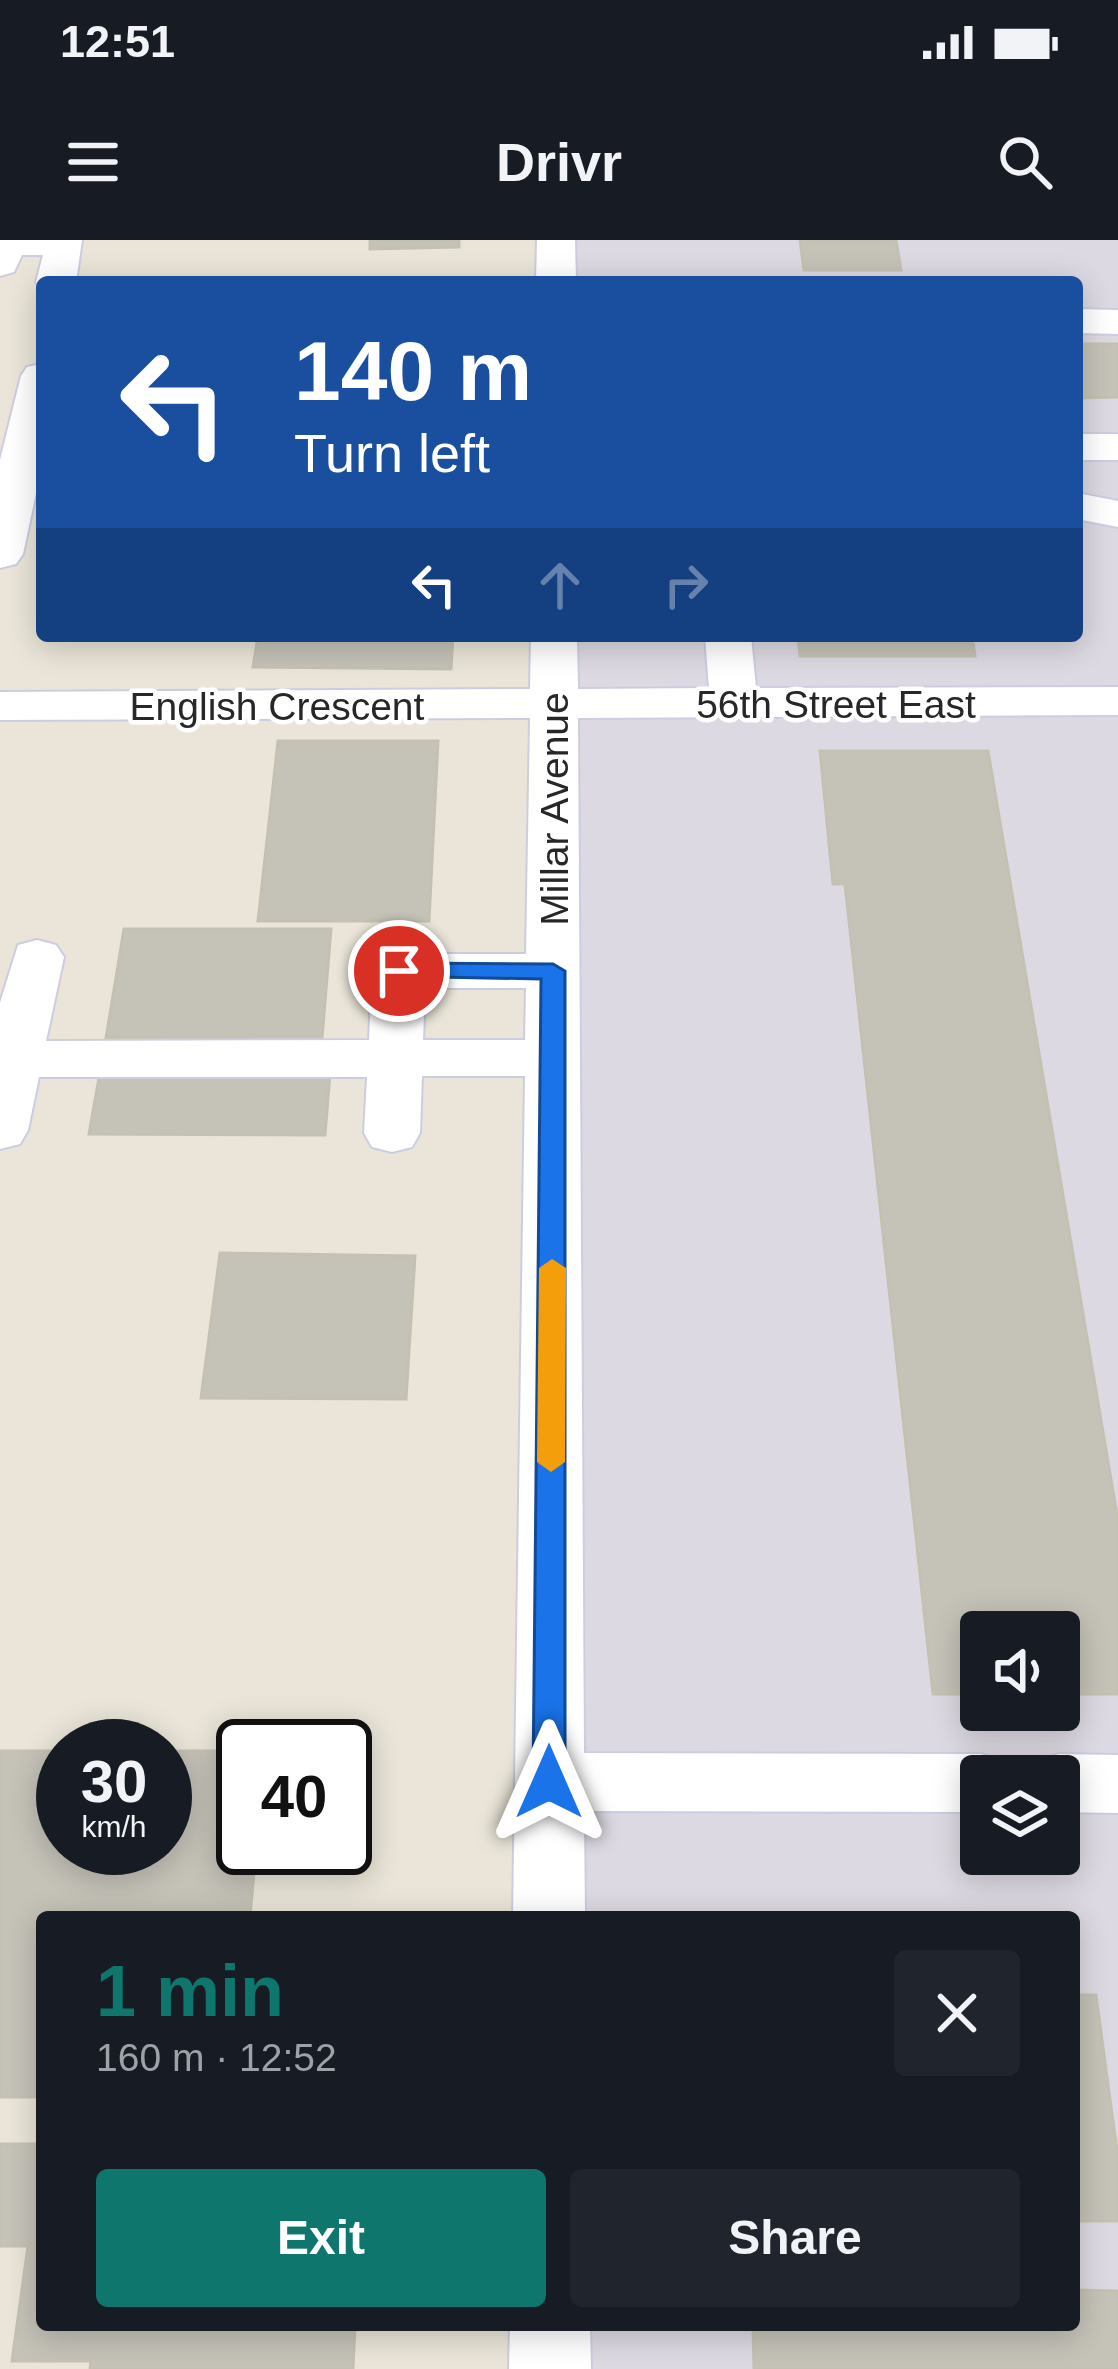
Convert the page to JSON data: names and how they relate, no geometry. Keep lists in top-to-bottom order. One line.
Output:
{"streets":{"street":["56th Street East","English Crescent","Millar Avenue"]},"crossings":[["56th Street East","English Crescent"],["56th Street East","Millar Avenue"],["English Crescent","Millar Avenue"]],"page":{"status":"12:51","header":"Drivr","turn":["140 m","Turn left"],"speed":"30 km/h","limit":"40","heading":["1 min","160 m · 12:52"],"buttons":["Exit","Share"]}}
